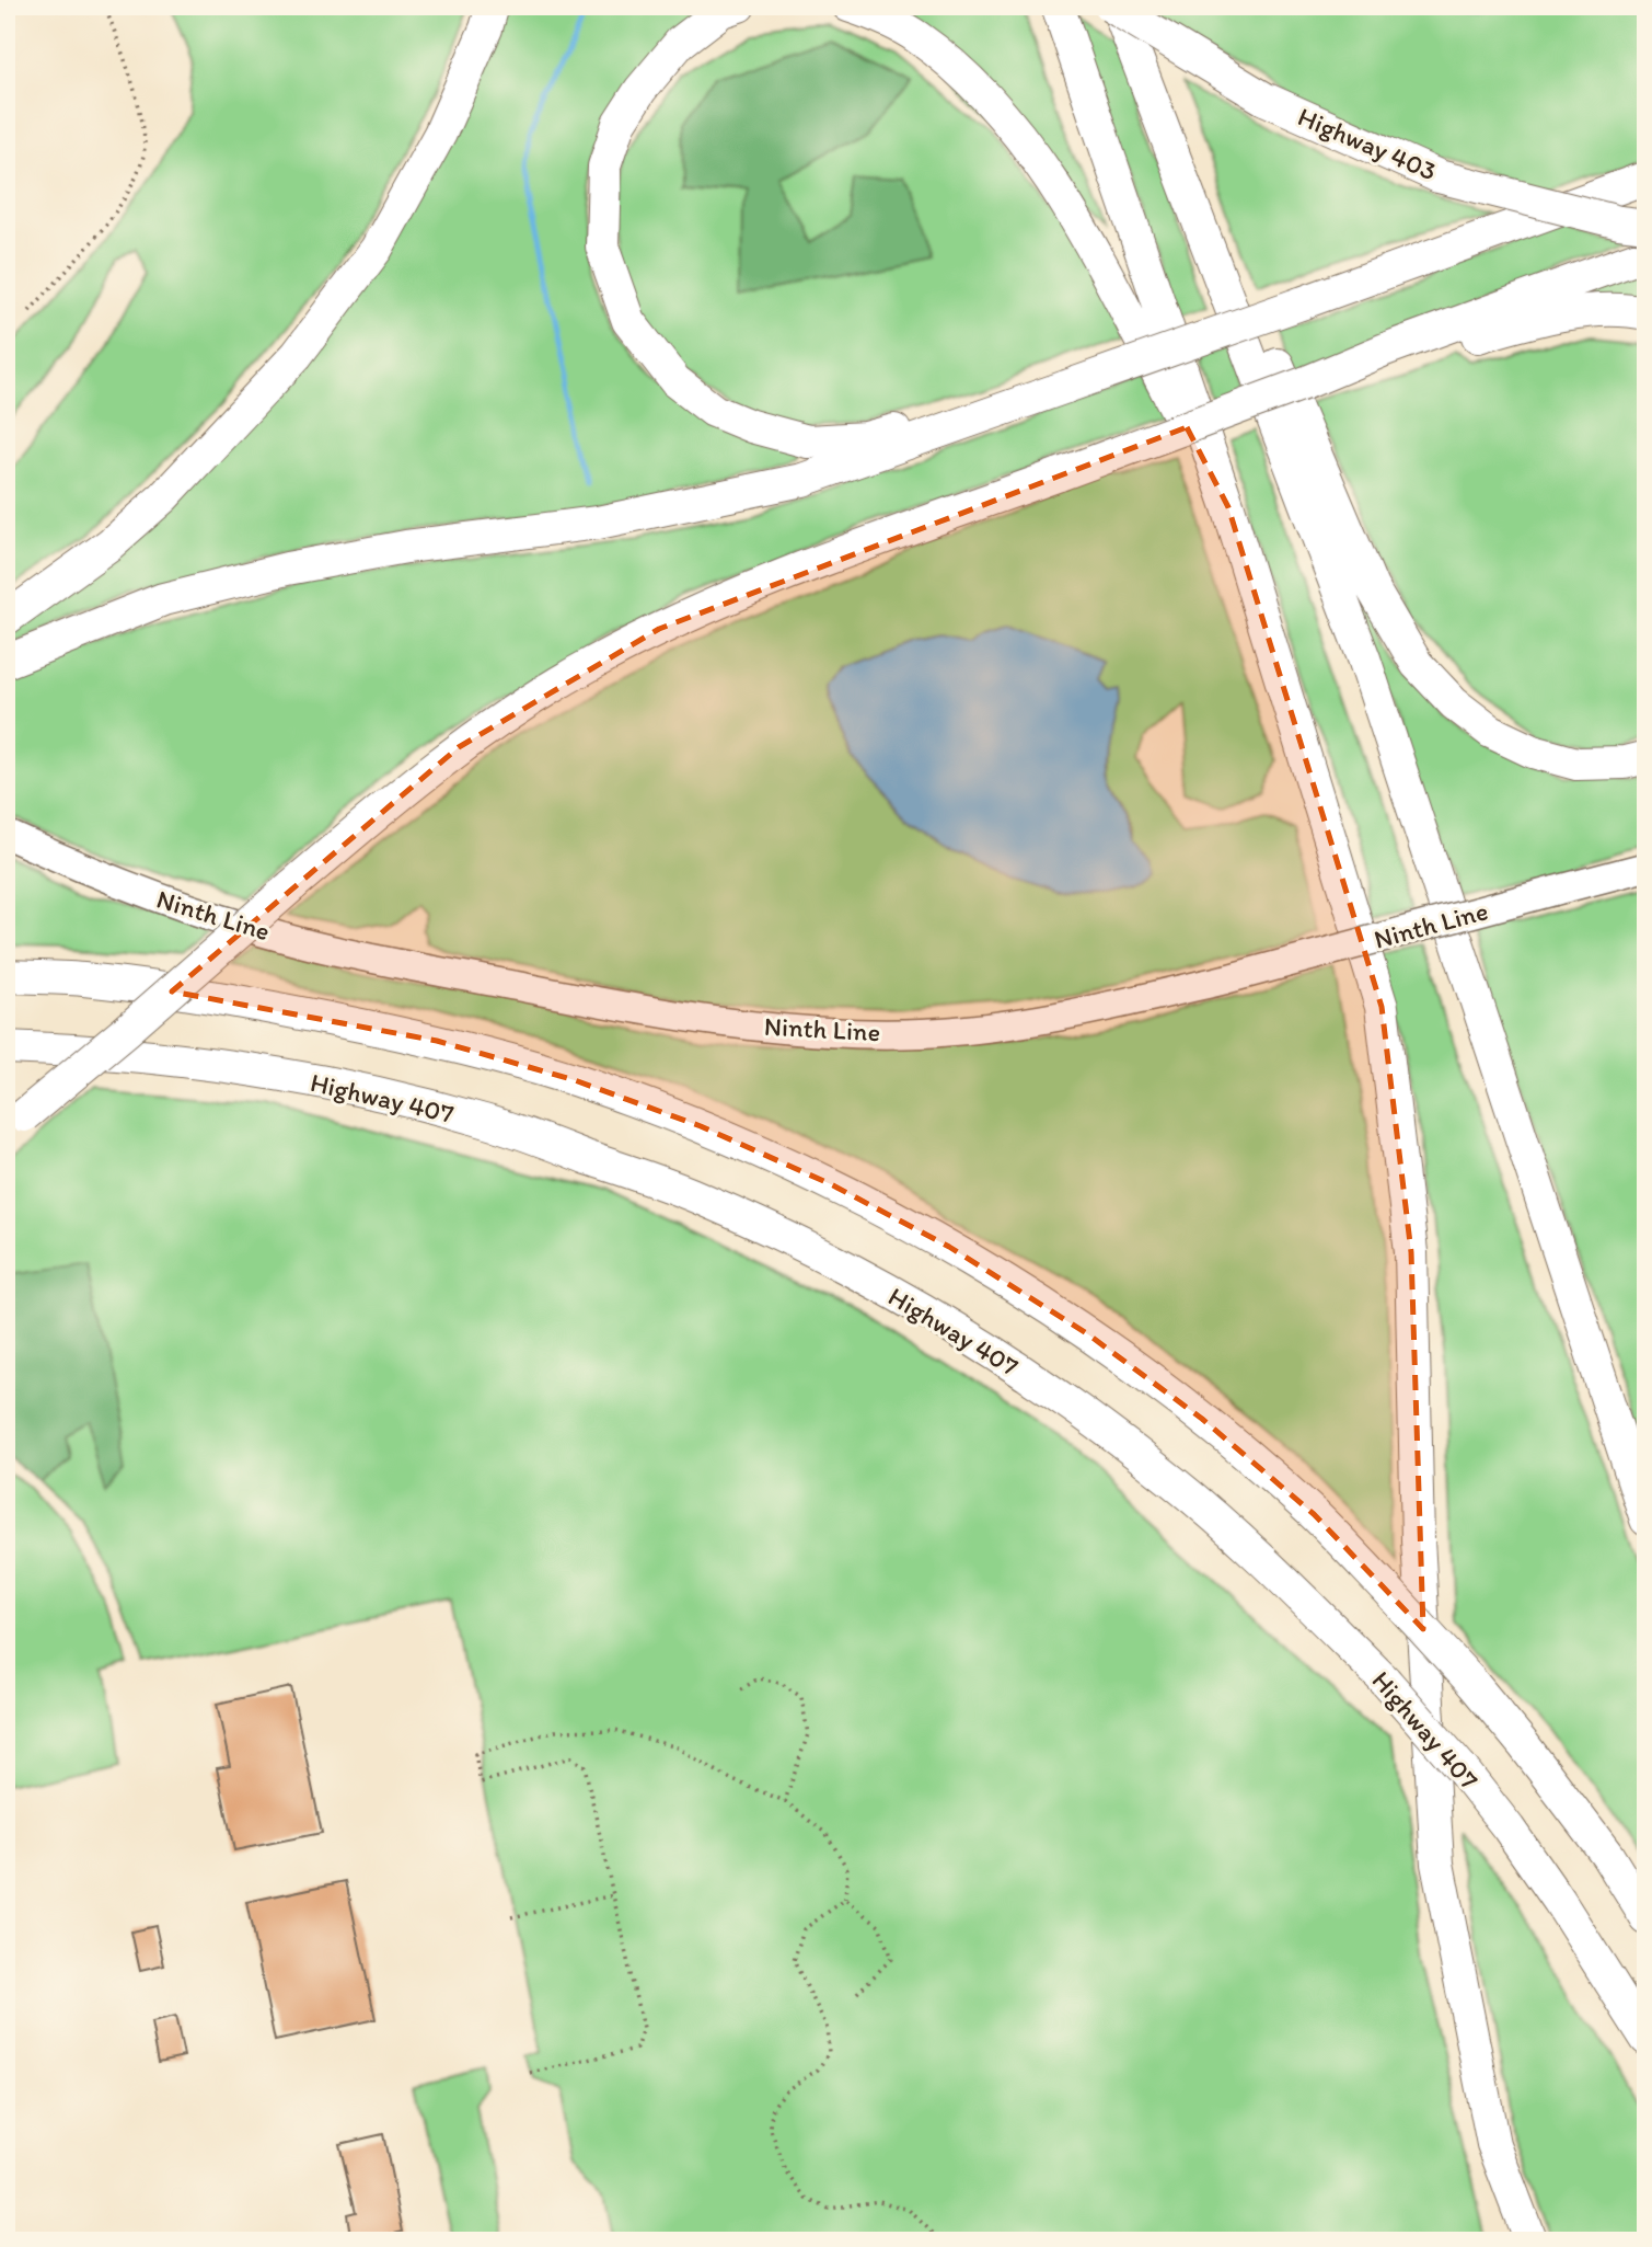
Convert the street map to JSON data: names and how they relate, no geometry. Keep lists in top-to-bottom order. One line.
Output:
{"streets":{"highway":["Highway 403","Highway 407"],"main road":["Ninth Line"]}}
